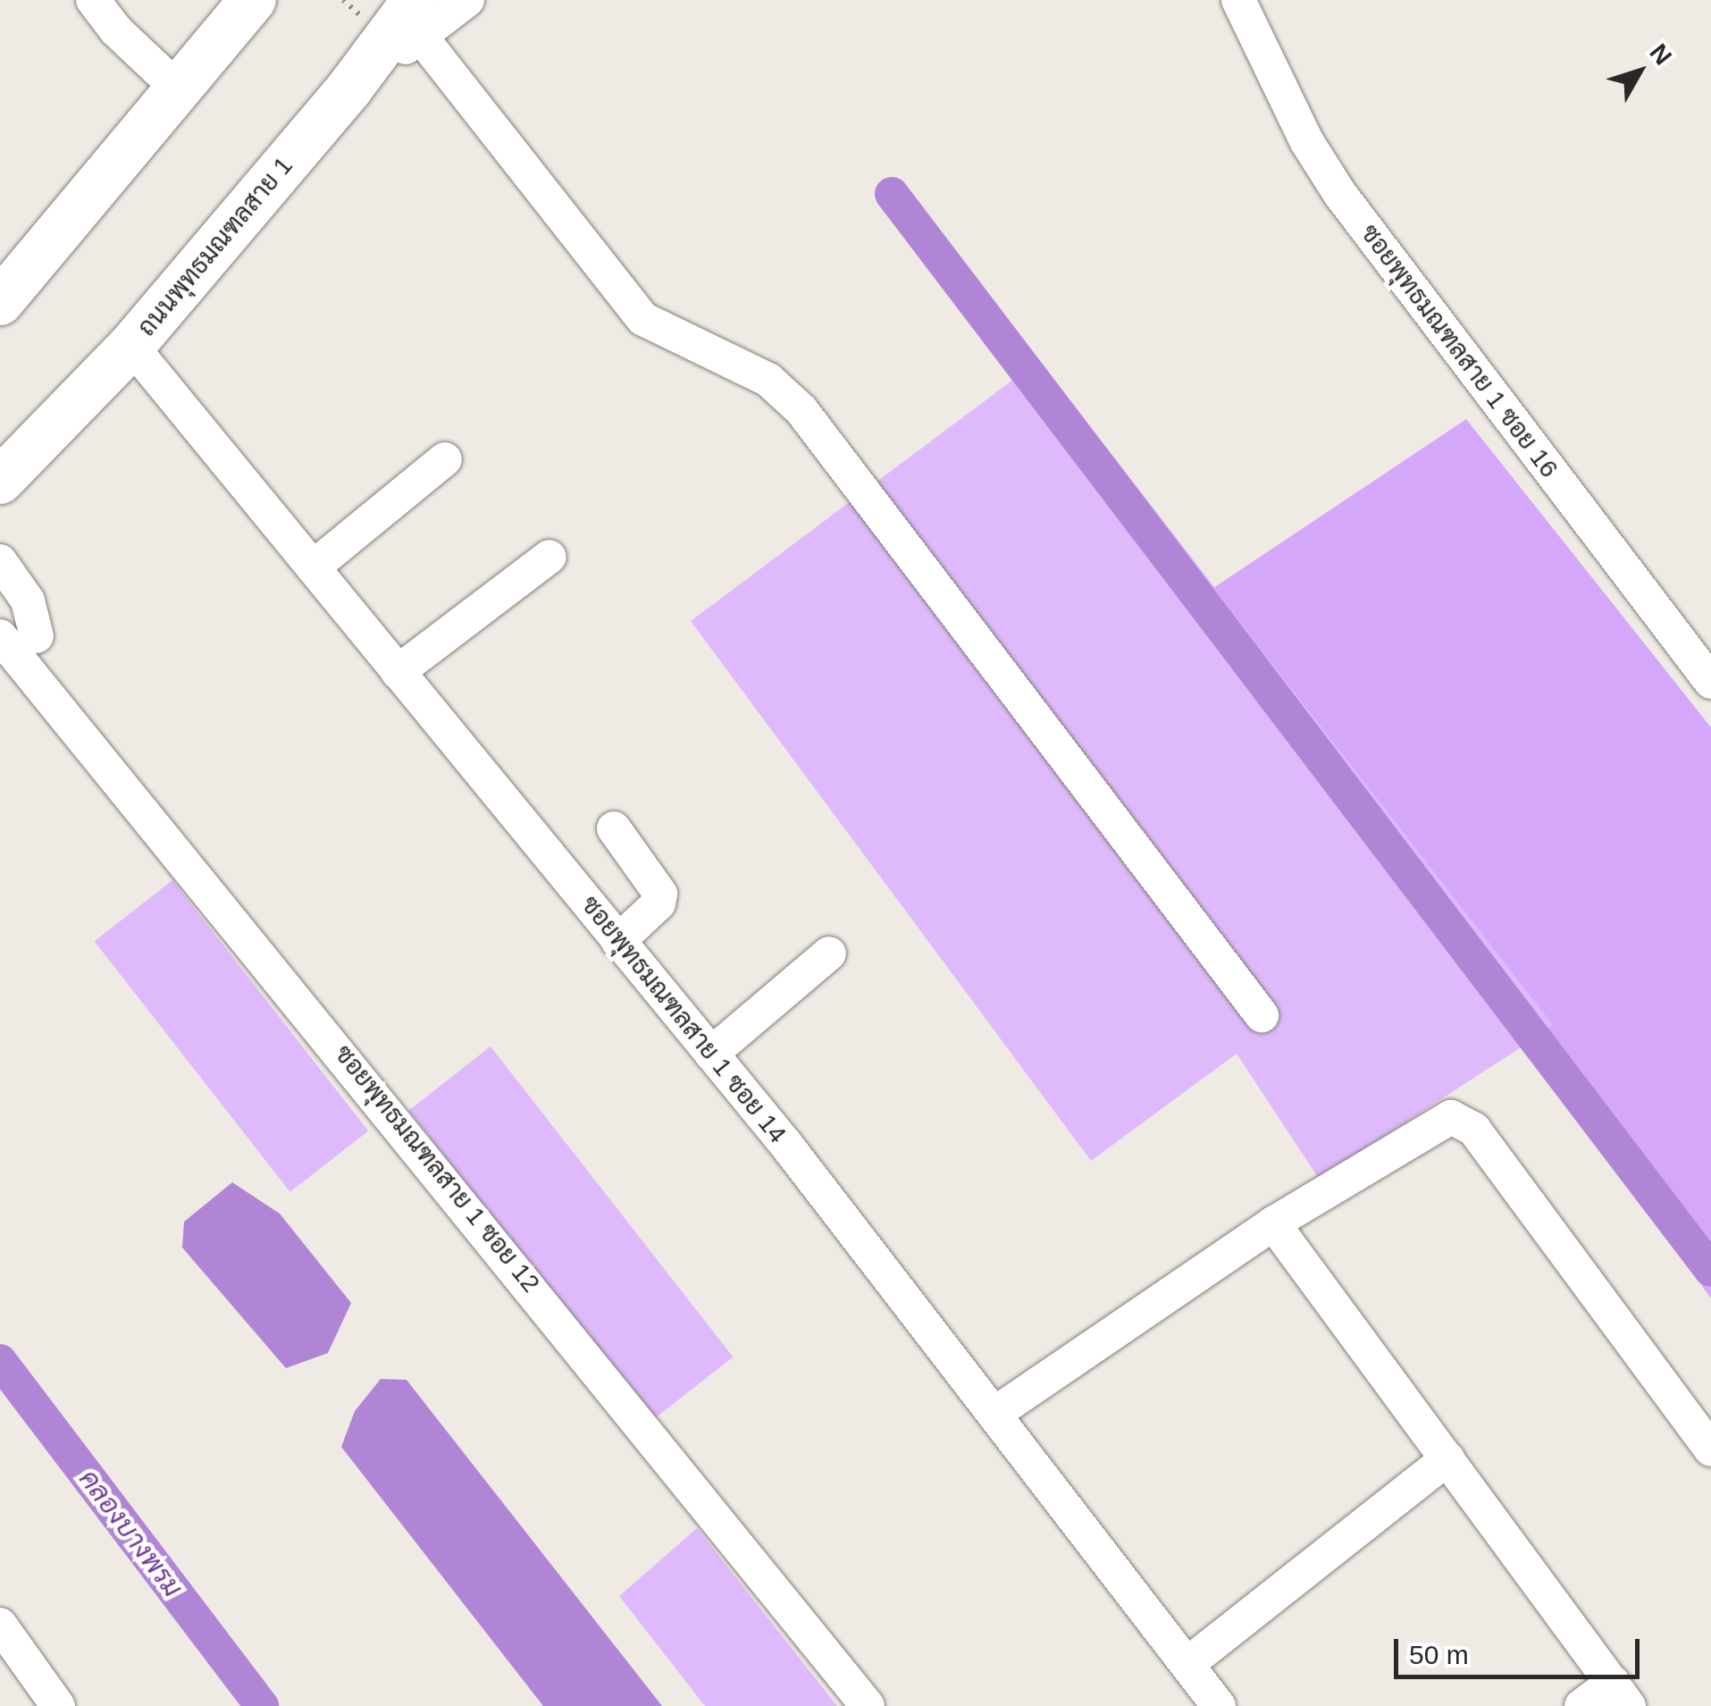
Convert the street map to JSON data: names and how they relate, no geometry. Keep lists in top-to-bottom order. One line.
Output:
{"streets":{"main road":["ถนนพุทธมณฑลสาย 1"],"street":["ซอยพุทธมณฑลสาย 1 ซอย 16","ซอยพุทธมณฑลสาย 1 ซอย 14","ซอยพุทธมณฑลสาย 1 ซอย 12"]},"crossings":[["ถนนพุทธมณฑลสาย 1","ซอยพุทธมณฑลสาย 1 ซอย 14"]],"water":["คลองบางพรม"],"scale_bar":"50 m","north":"top right"}
